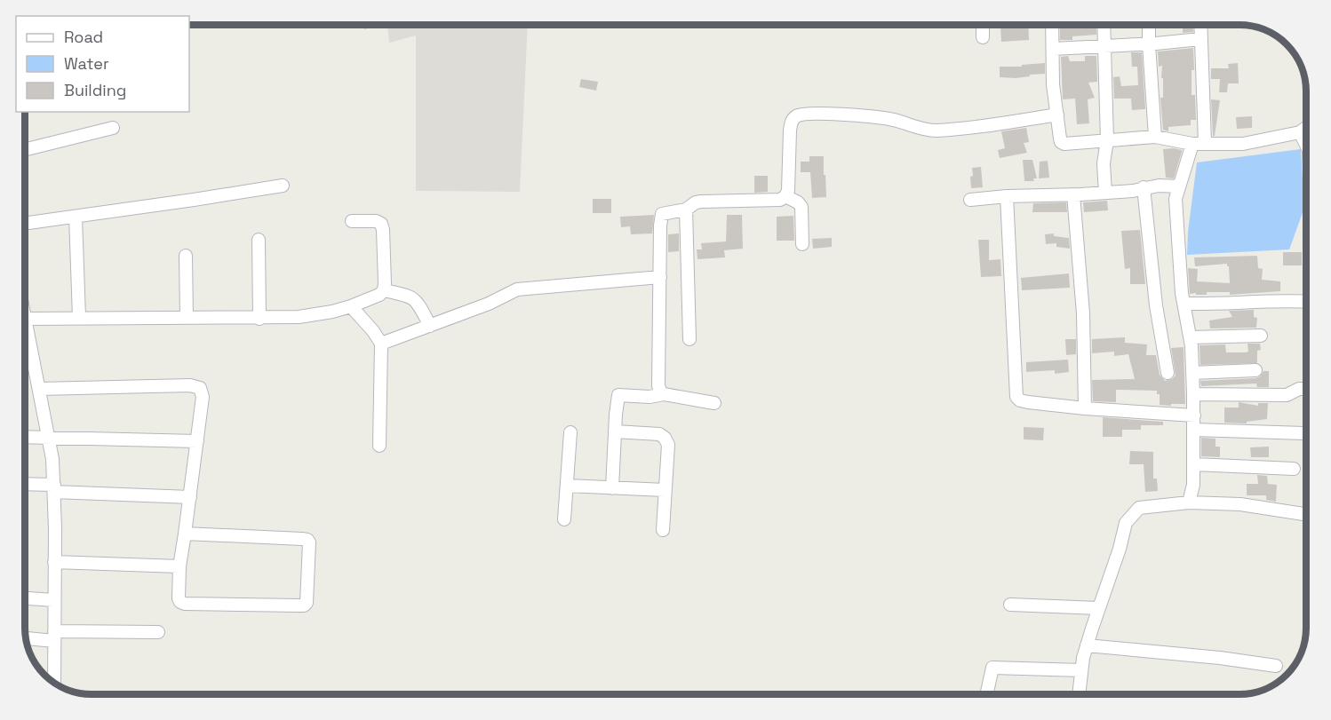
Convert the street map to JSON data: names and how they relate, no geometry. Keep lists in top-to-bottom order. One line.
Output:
{"legend":["Road","Water","Building"]}
